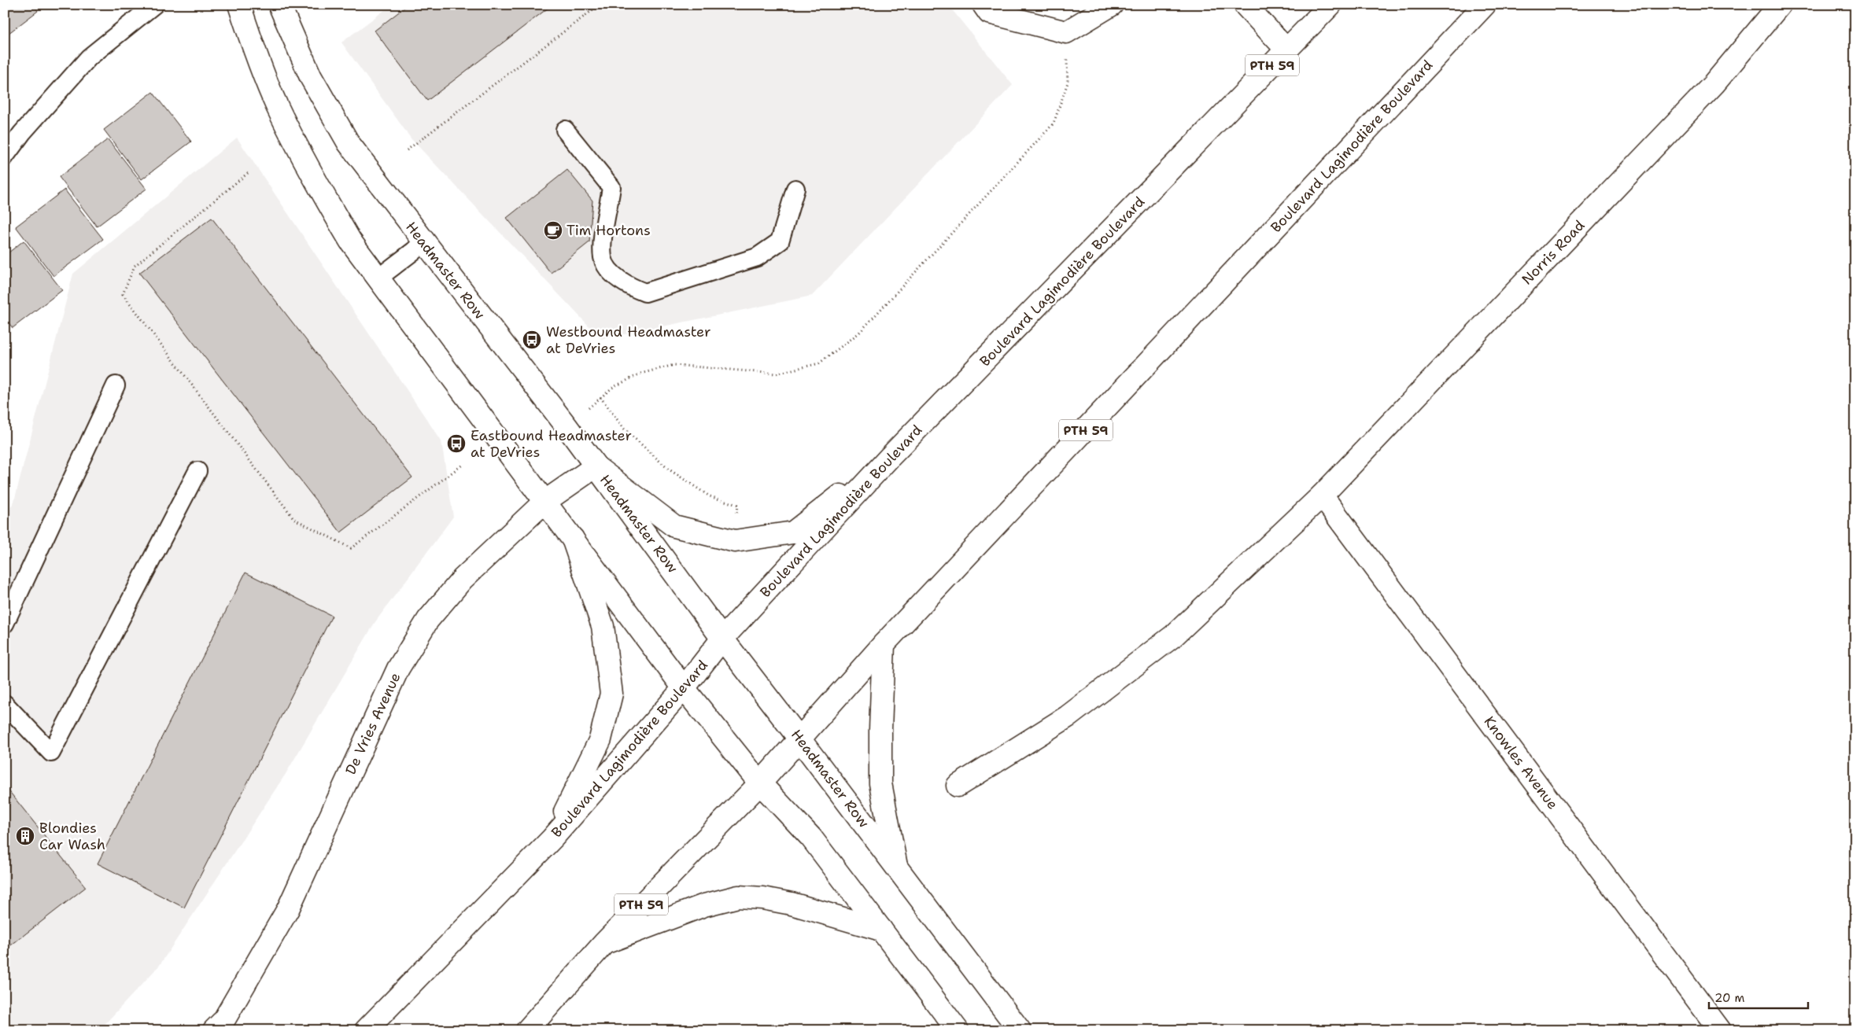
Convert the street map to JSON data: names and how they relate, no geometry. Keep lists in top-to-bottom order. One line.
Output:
{"streets":{"street":["PTH 59","Boulevard Lagimodière Boulevard","Norris Road","Headmaster Row","De Vries Avenue","Knowles Avenue"]},"crossings":[["Boulevard Lagimodière Boulevard","Headmaster Row"],["Norris Road","Knowles Avenue"],["Headmaster Row","De Vries Avenue"]],"places":{"cafe":["Tim Hortons"],"bus stop":["Westbound Headmaster at DeVries","Eastbound Headmaster at DeVries"],"building":["Blondies Car Wash"]},"scale_bar":"20 m"}
